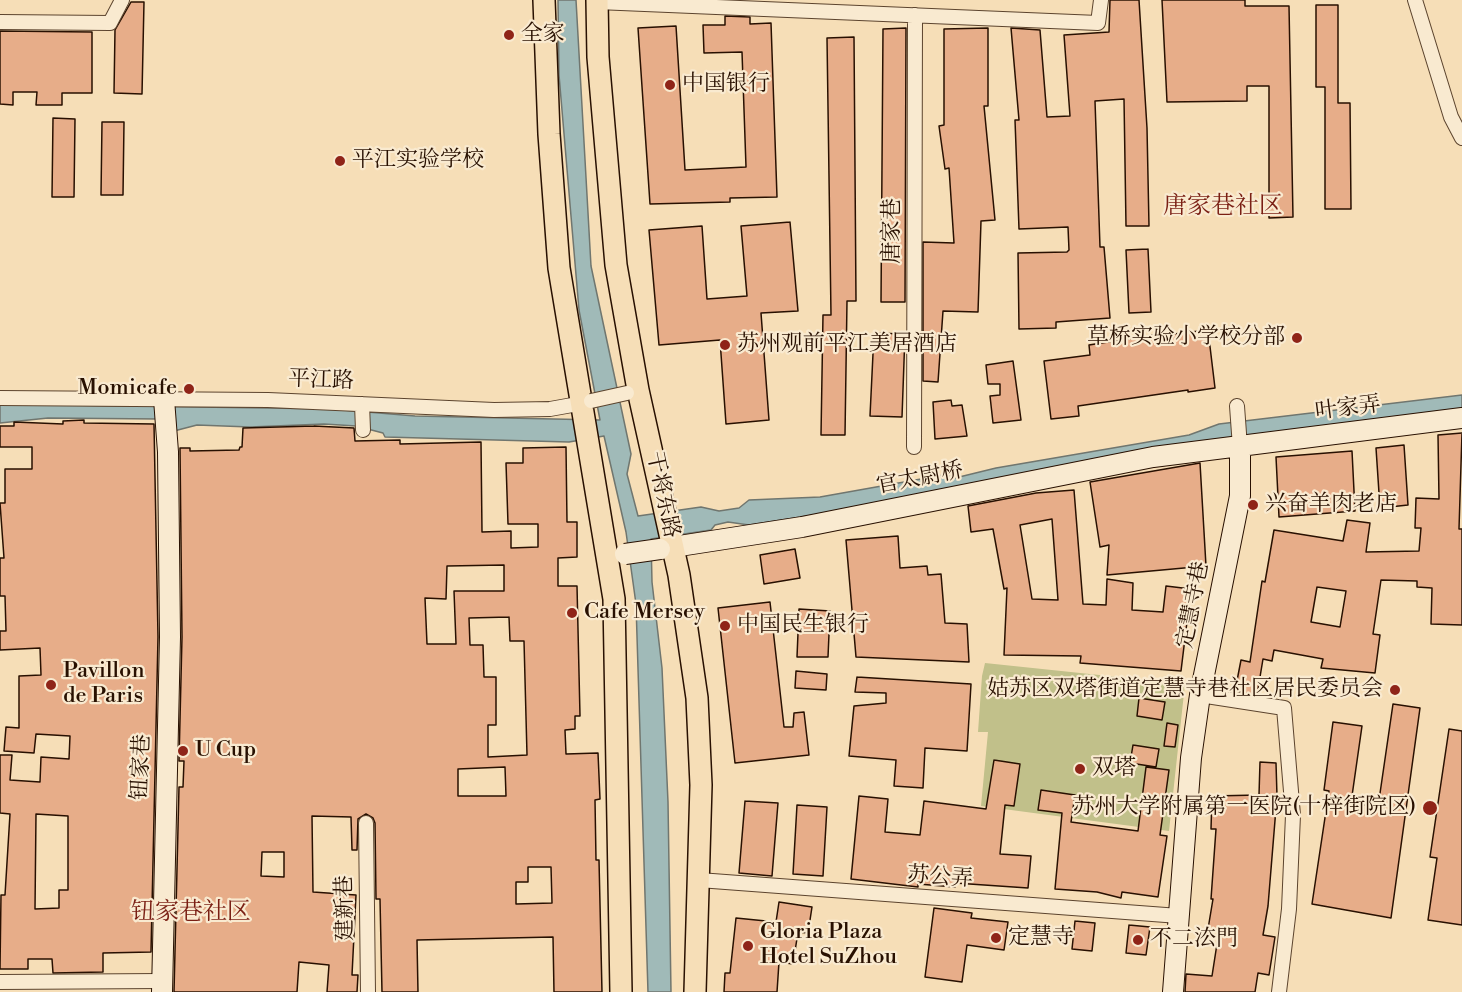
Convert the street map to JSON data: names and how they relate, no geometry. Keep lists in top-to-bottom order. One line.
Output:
{"streets":{"main road":["干将东路"],"street":["唐家巷","平江路","叶家弄","官太尉桥","定慧寺巷","钮家巷","苏公弄","建新巷"]},"crossings":[["平江路","干将东路"],["平江路","钮家巷"],["叶家弄","官太尉桥"],["叶家弄","定慧寺巷"],["官太尉桥","干将东路"],["官太尉桥","定慧寺巷"],["干将东路","苏公弄"],["定慧寺巷","苏公弄"]],"districts":["唐家巷社区","钮家巷社区"],"places":["全家","中国银行","平江实验学校","草桥实验小学校分部","苏州观前平江美居酒店","Momicafe","兴奋羊肉老店","Cafe Mersey","中国民生银行","Pavillon de Paris","姑苏区双塔街道定慧寺巷社区居民委员会","U Cup","双塔","苏州大学附属第一医院(十梓街院区)","定慧寺","不二㳒門","Gloria Plaza Hotel SuZhou"]}
